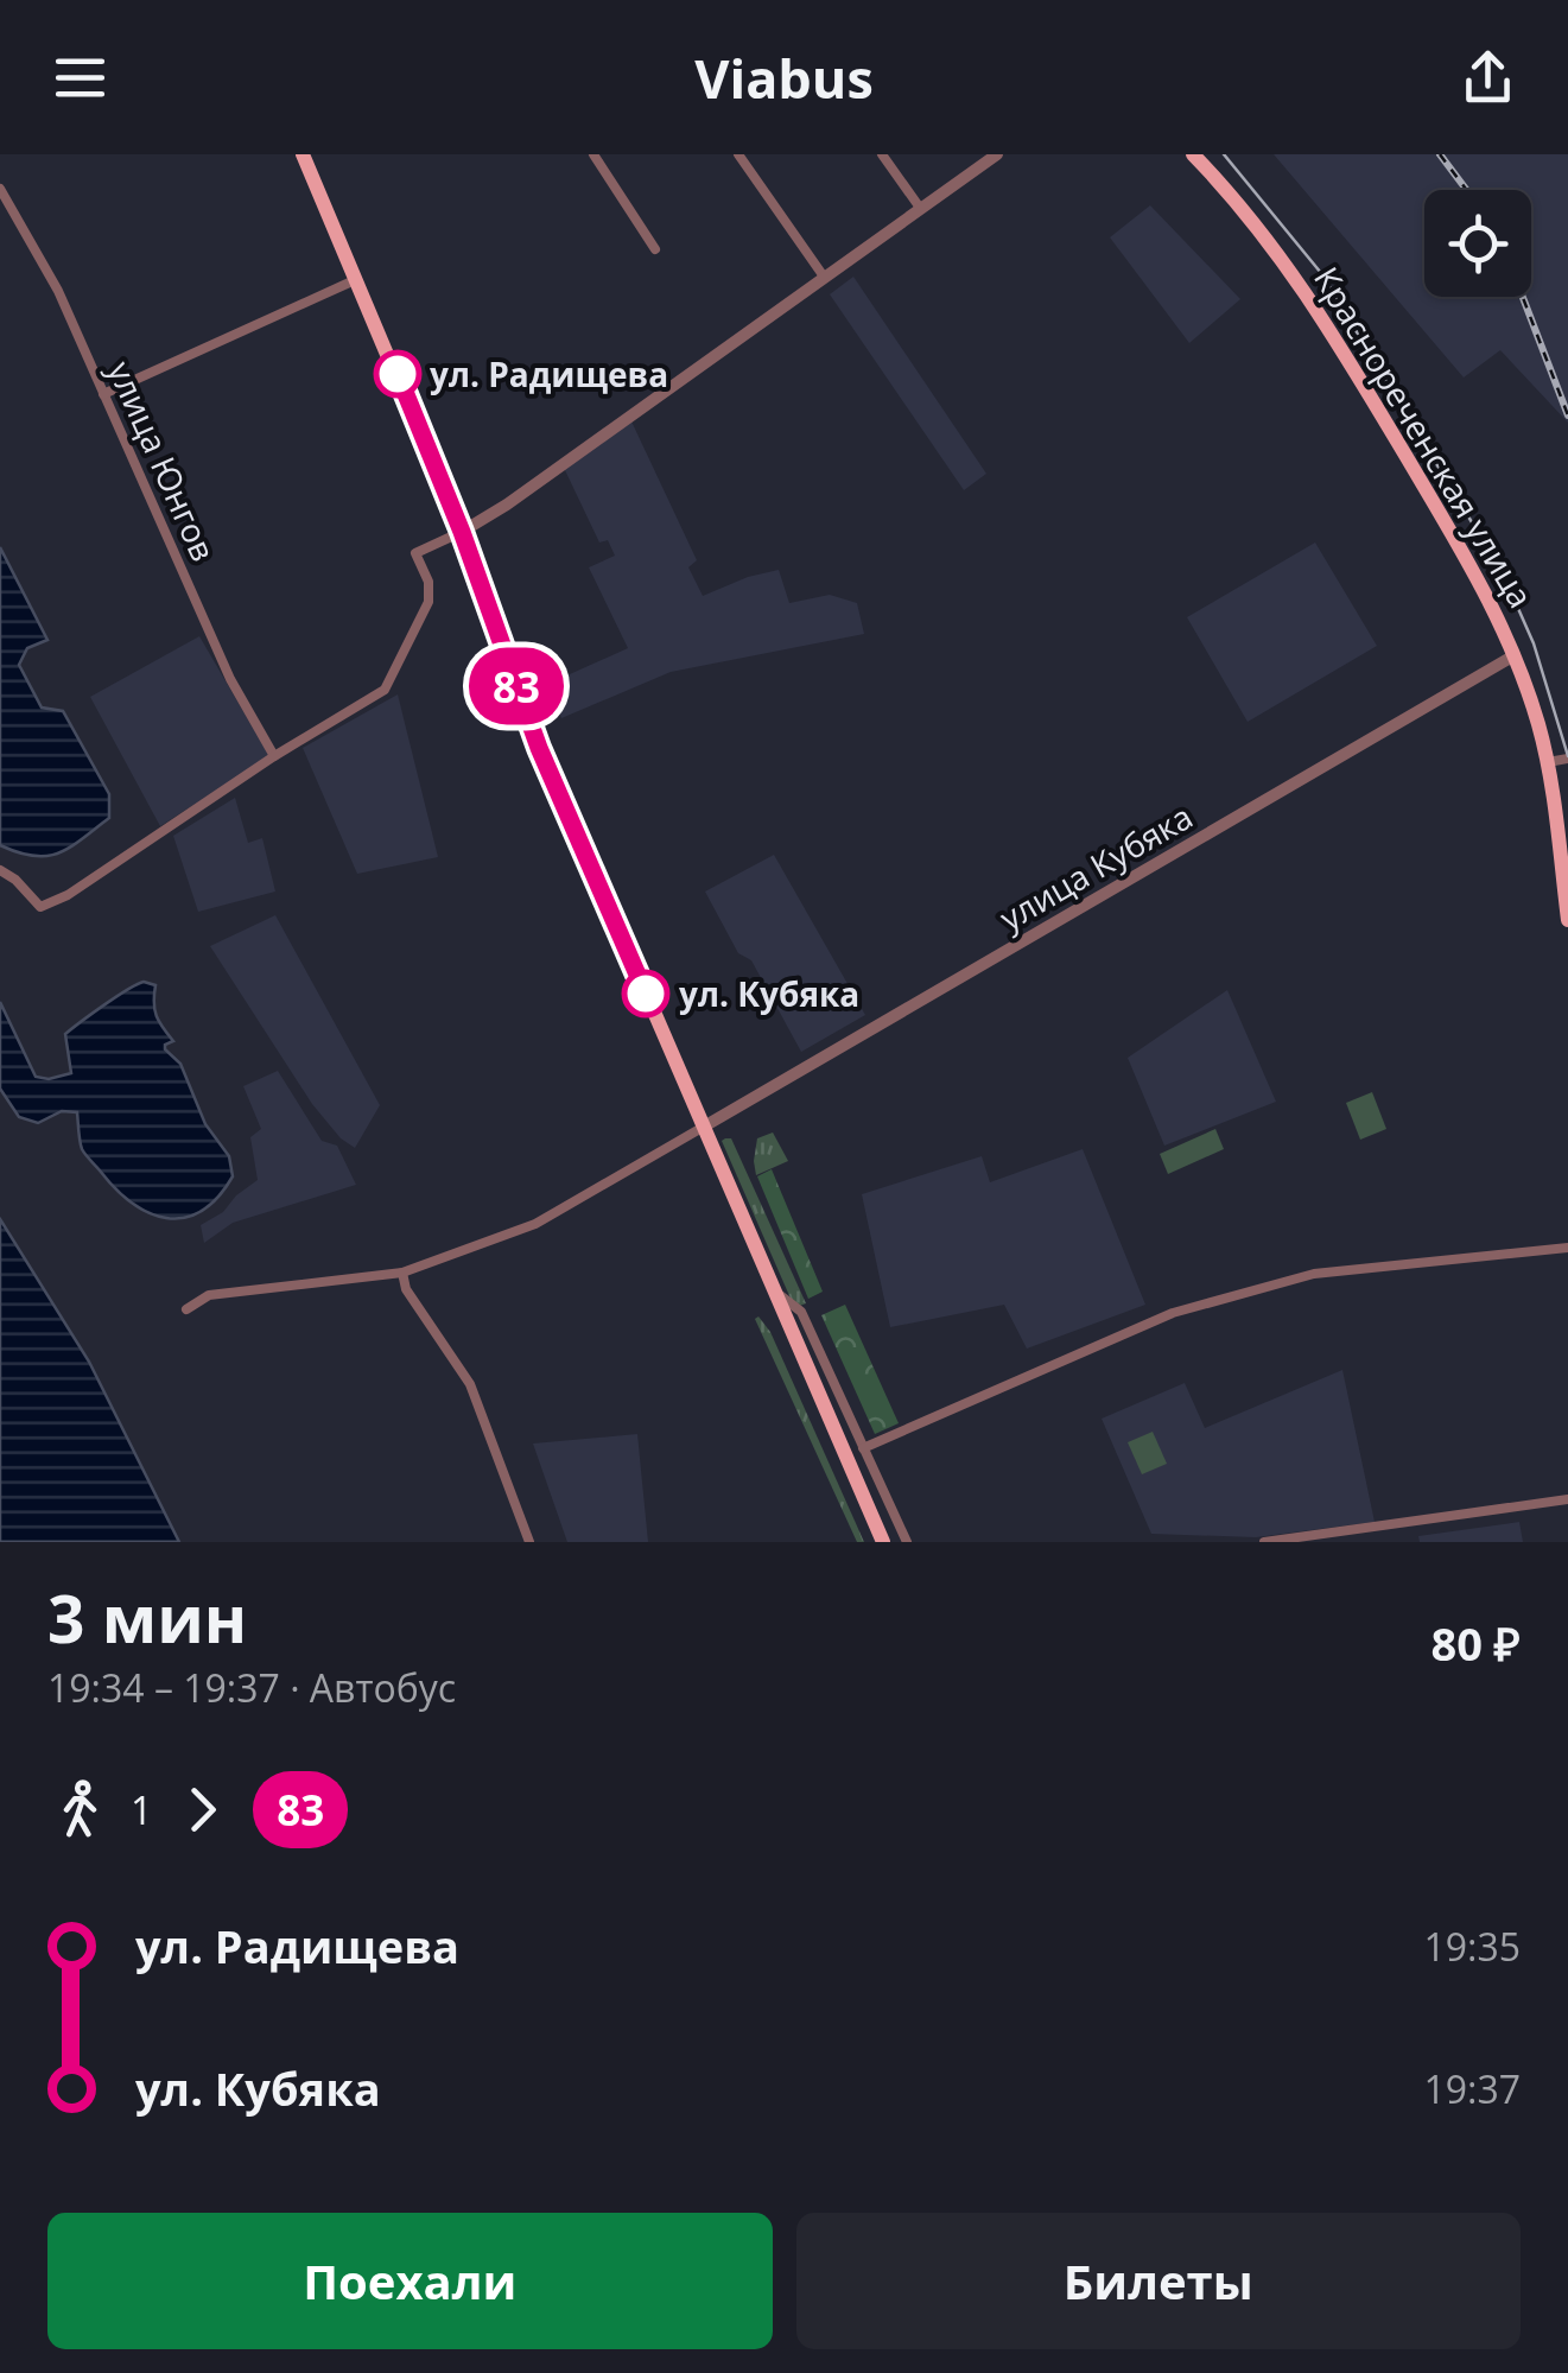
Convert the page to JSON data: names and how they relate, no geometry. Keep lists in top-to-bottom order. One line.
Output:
{"streets":{"main road":["Краснореченская улица"],"street":["улица Юнгов","улица Кубяка"]},"crossings":[["Краснореченская улица","улица Кубяка"]],"places":["ул. Радищева","ул. Кубяка"],"lines":["bus line 83"],"page":{"header":"Viabus","on_map":"83","heading":["3 мин","19:34 – 19:37 · Автобус","80 ₽"],"legs":["1","83"],"list":[{"name":"ул. Радищева","value":"19:35"},{"name":"ул. Кубяка","value":"19:37"}],"buttons":["Поехали","Билеты"]}}
